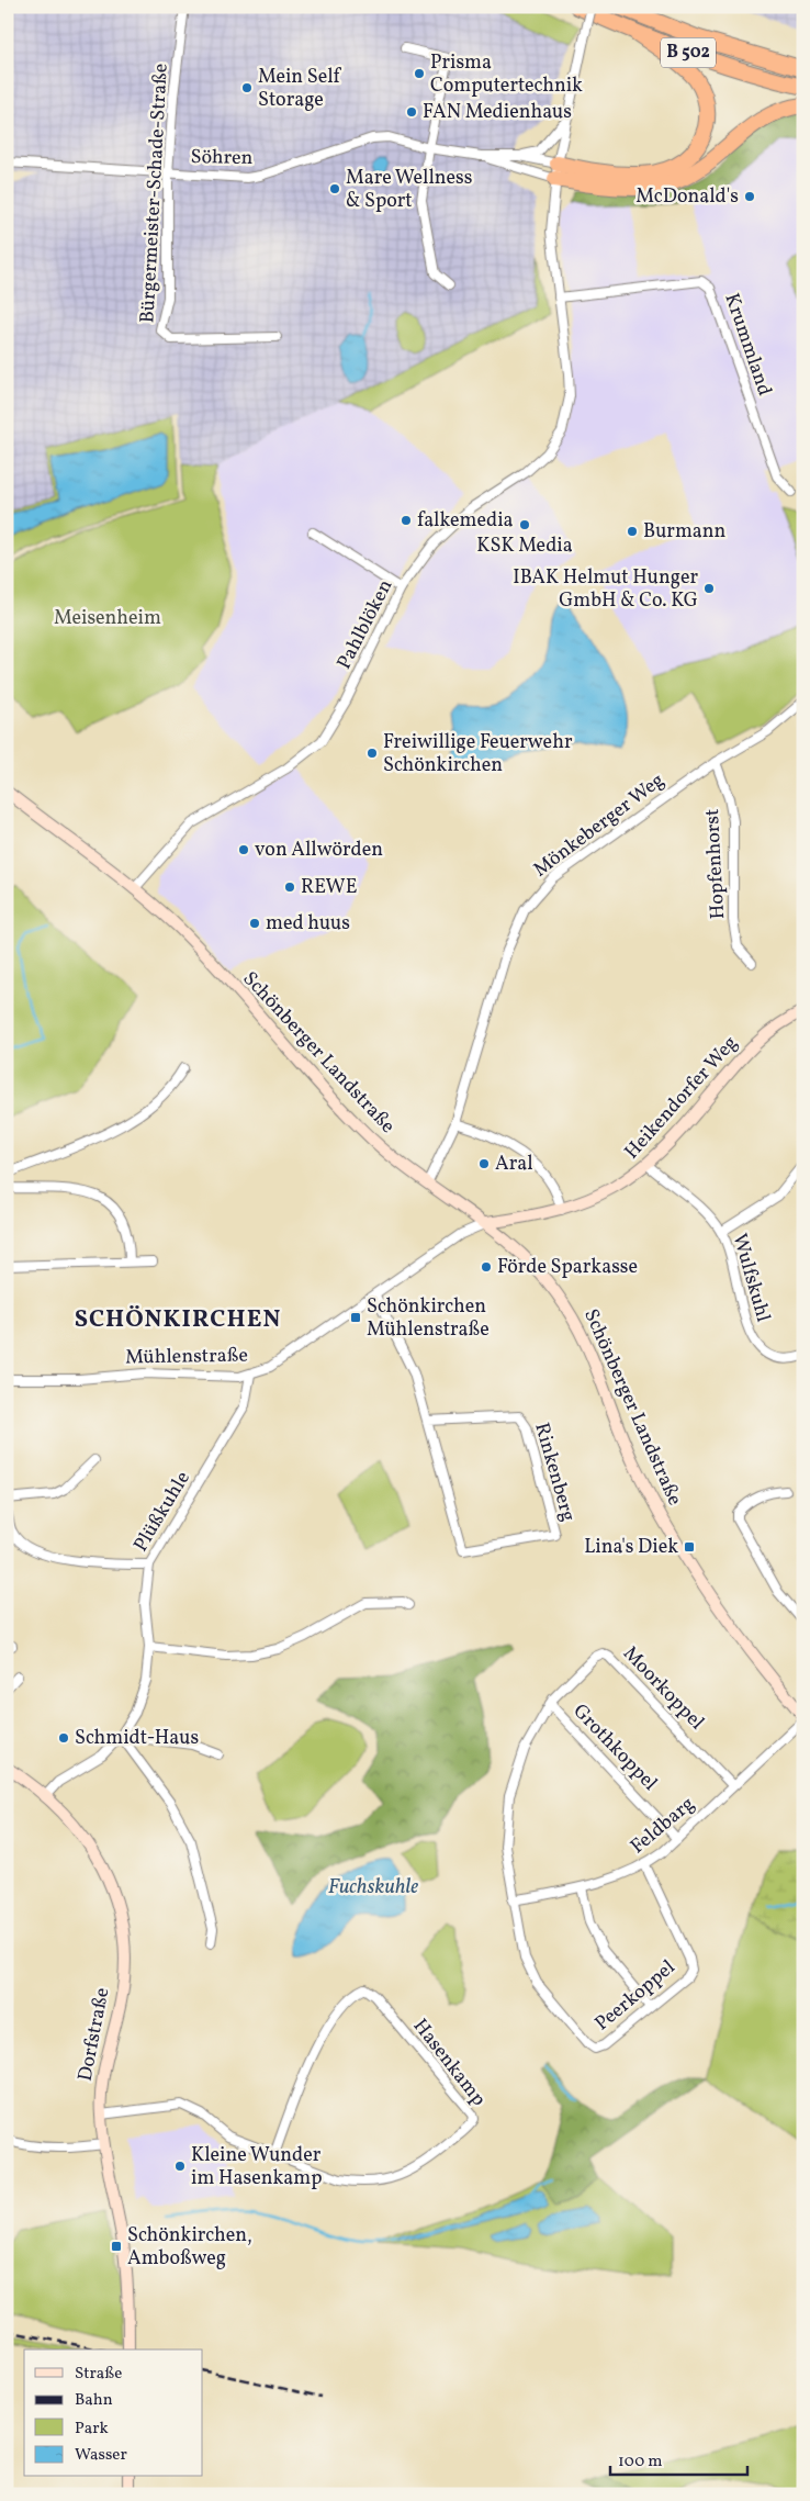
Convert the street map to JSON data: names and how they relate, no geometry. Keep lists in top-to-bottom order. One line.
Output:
{"streets":{"highway":["B 502"],"main road":["Schönberger Landstraße","Heikendorfer Weg","Dorfstraße"],"street":["Söhren","Bürgermeister-Schade-Straße","Krummland","Pahlblöken","Mönkeberger Weg","Hopfenhorst","Wulfskuhl","Mühlenstraße","Rinkenberg","Plüßkuhle","Moorkoppel","Grothkoppel","Feldbarg","Peerkoppel","Hasenkamp"]},"crossings":[["Söhren","Bürgermeister-Schade-Straße"],["Krummland","Pahlblöken"],["Pahlblöken","Schönberger Landstraße"],["Mönkeberger Weg","Hopfenhorst"],["Mönkeberger Weg","Schönberger Landstraße"],["Schönberger Landstraße","Heikendorfer Weg"],["Schönberger Landstraße","Mühlenstraße"],["Schönberger Landstraße","Feldbarg"],["Heikendorfer Weg","Wulfskuhl"],["Heikendorfer Weg","Mühlenstraße"],["Mühlenstraße","Rinkenberg"],["Mühlenstraße","Plüßkuhle"],["Plüßkuhle","Dorfstraße"],["Moorkoppel","Grothkoppel"],["Moorkoppel","Feldbarg"],["Moorkoppel","Peerkoppel"],["Grothkoppel","Feldbarg"],["Feldbarg","Peerkoppel"],["Dorfstraße","Hasenkamp"]],"districts":["SCHÖNKIRCHEN"],"water":["Fuchskuhle"],"parks":["Meisenheim"],"places":{"other":["Prisma Computertechnik","Mein Self Storage","FAN Medienhaus","Mare Wellness & Sport","McDonald's","falkemedia","KSK Media","Burmann","IBAK Helmut Hunger GmbH & Co. KG","Freiwillige Feuerwehr Schönkirchen","von Allwörden","REWE","med huus","Aral","Förde Sparkasse","Schmidt-Haus","Kleine Wunder im Hasenkamp"],"transit":["Schönkirchen Mühlenstraße","Lina's Diek","Schönkirchen, Amboßweg"]},"legend":["Straße","Bahn","Park","Wasser"],"scale_bar":"100 m"}
